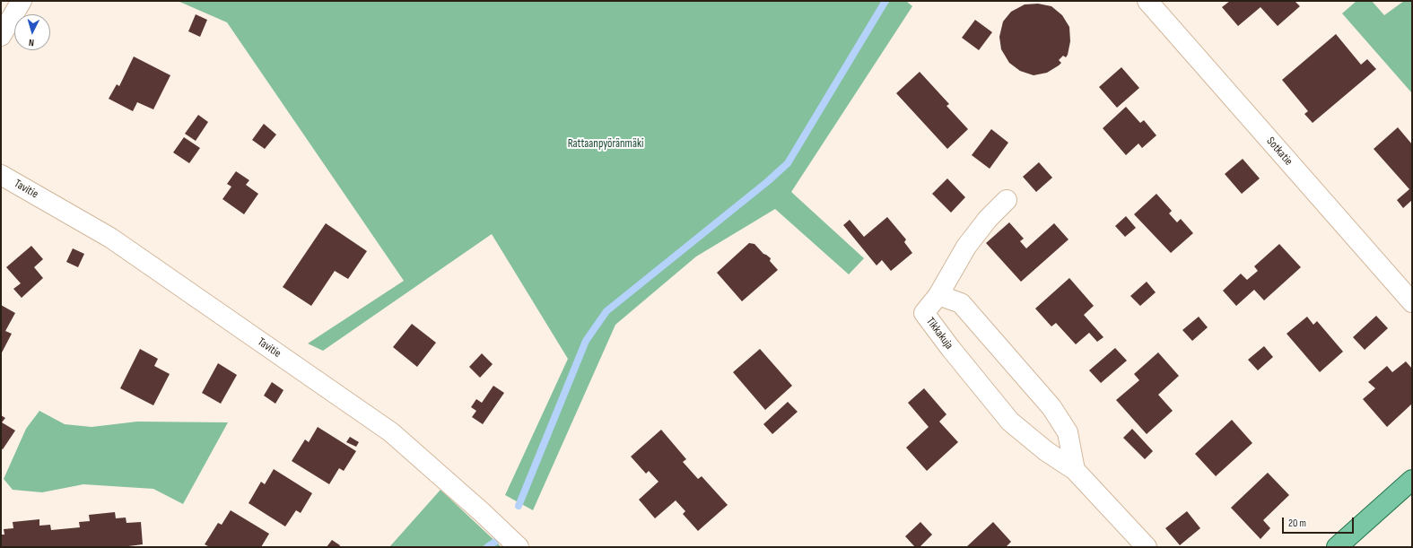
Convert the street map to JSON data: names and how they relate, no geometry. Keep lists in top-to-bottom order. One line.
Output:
{"streets":{"street":["Sotkatie","Tavitie","Tikkakuja"]},"parks":["Rattaanpyöränmäki"],"scale_bar":"20 m","north":"bottom"}
